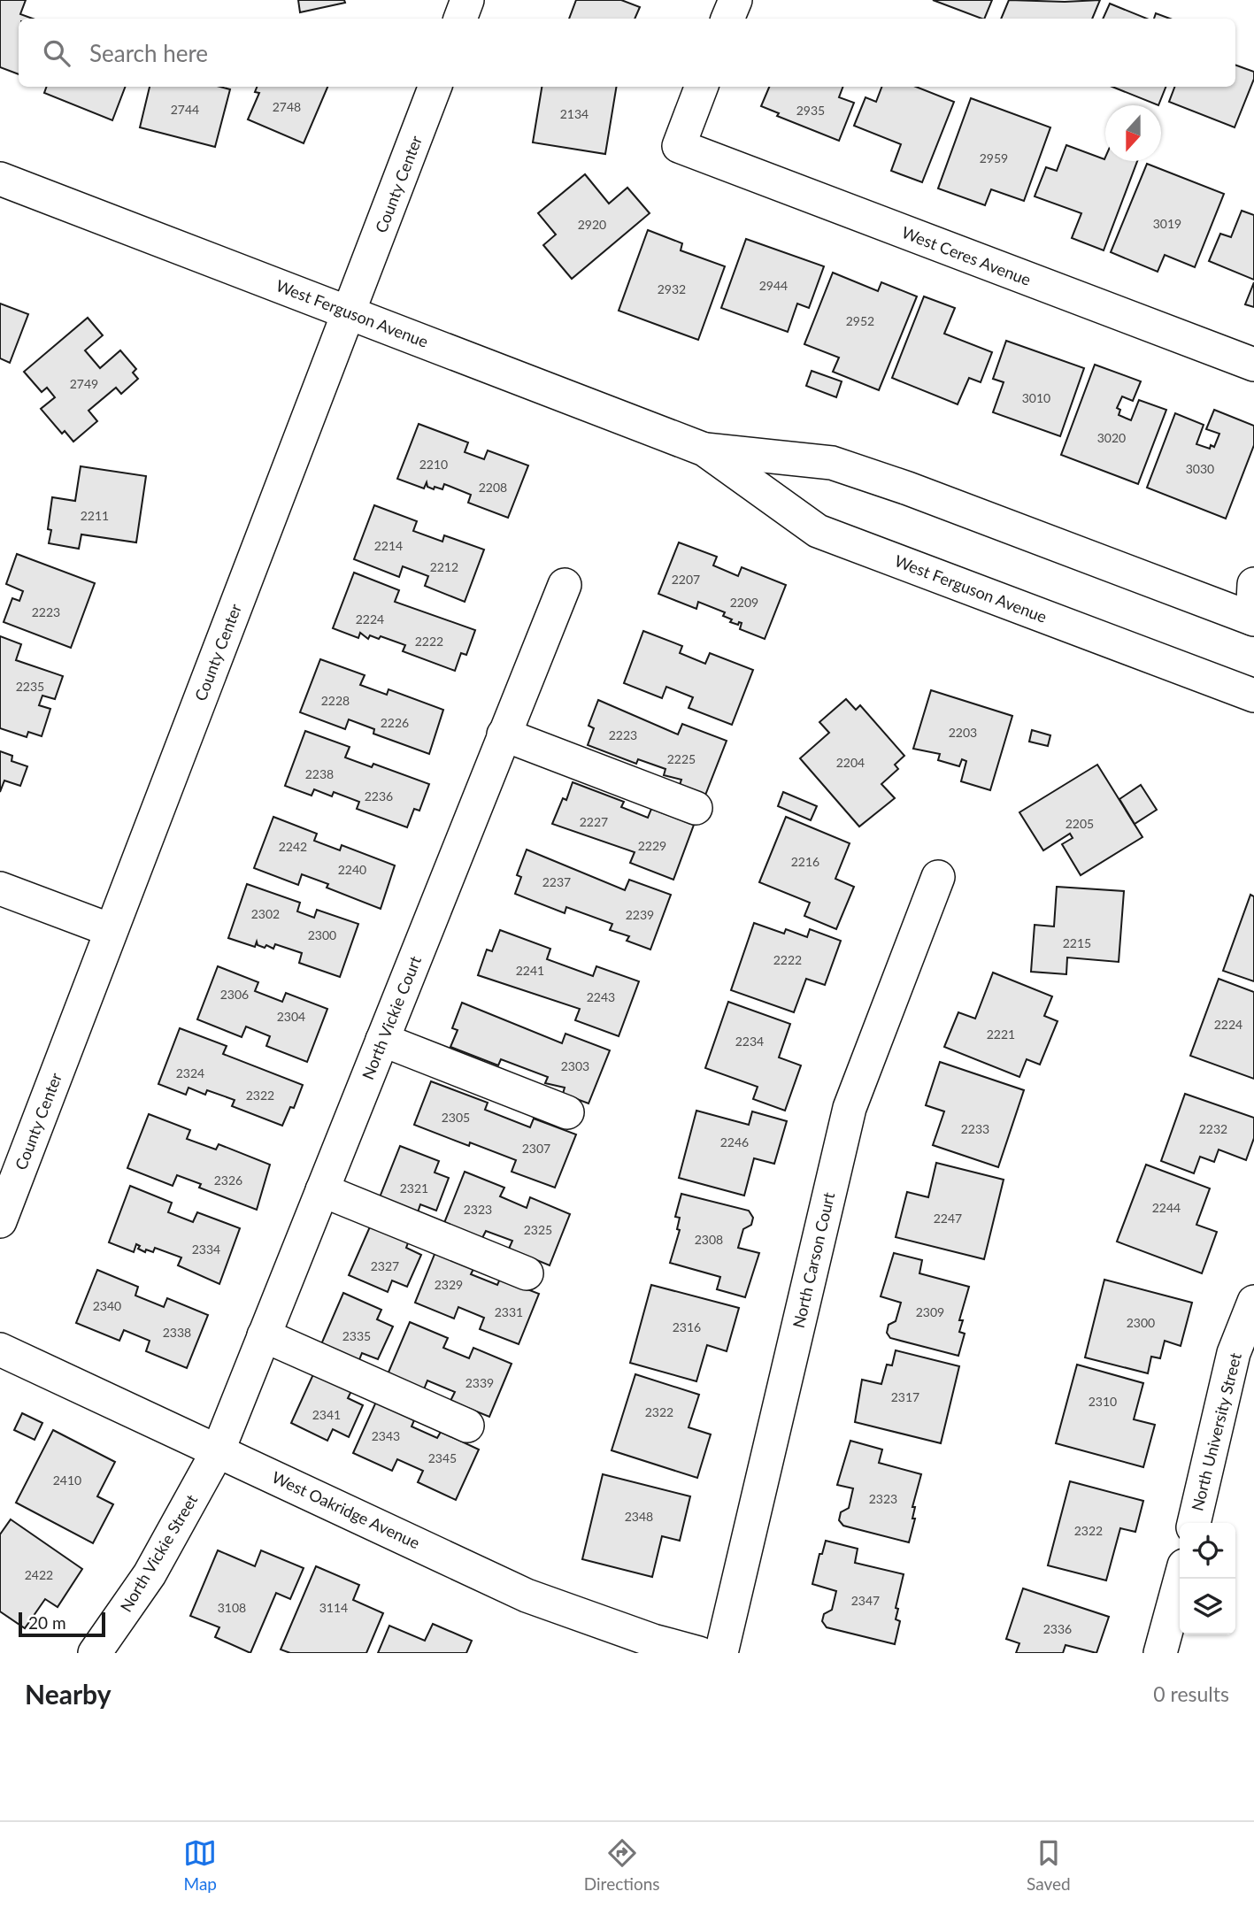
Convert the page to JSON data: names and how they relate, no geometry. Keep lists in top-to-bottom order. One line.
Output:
{"streets":{"street":["County Center","West Ceres Avenue","West Ferguson Avenue","North Vickie Court","North Carson Court","North University Street","West Oakridge Avenue","North Vickie Street"]},"crossings":[["County Center","West Ferguson Avenue"],["North Vickie Court","West Oakridge Avenue"],["North Vickie Court","North Vickie Street"],["West Oakridge Avenue","North Vickie Street"]],"house_numbers":["2748","2744","2935","2134","2959","3019","2920","2944","2932","2952","2749","3010","3020","2210","3030","2208","2211","2214","2212","2207","2209","2223","2224","2222","2235","2228","2226","2203","2223","2225","2204","2238","2236","2227","2205","2229","2242","2216","2240","2237","2302","2239","2300","2215","2222","2241","2306","2243","2304","2224","2221","2234","2303","2324","2322","2305","2233","2232","2246","2307","2326","2321","2244","2323","2247","2325","2308","2334","2327","2329","2340","2331","2309","2300","2316","2338","2335","2339","2317","2310","2322","2341","2343","2345","2410","2323","2348","2322","2422","2347","3108","3114","2336"],"scale_bar":"20 m","north":"bottom","page":{"search":"Search here","scale":"20 m","heading":["Nearby","0 results"],"nav":["Map","Directions","Saved"]}}
